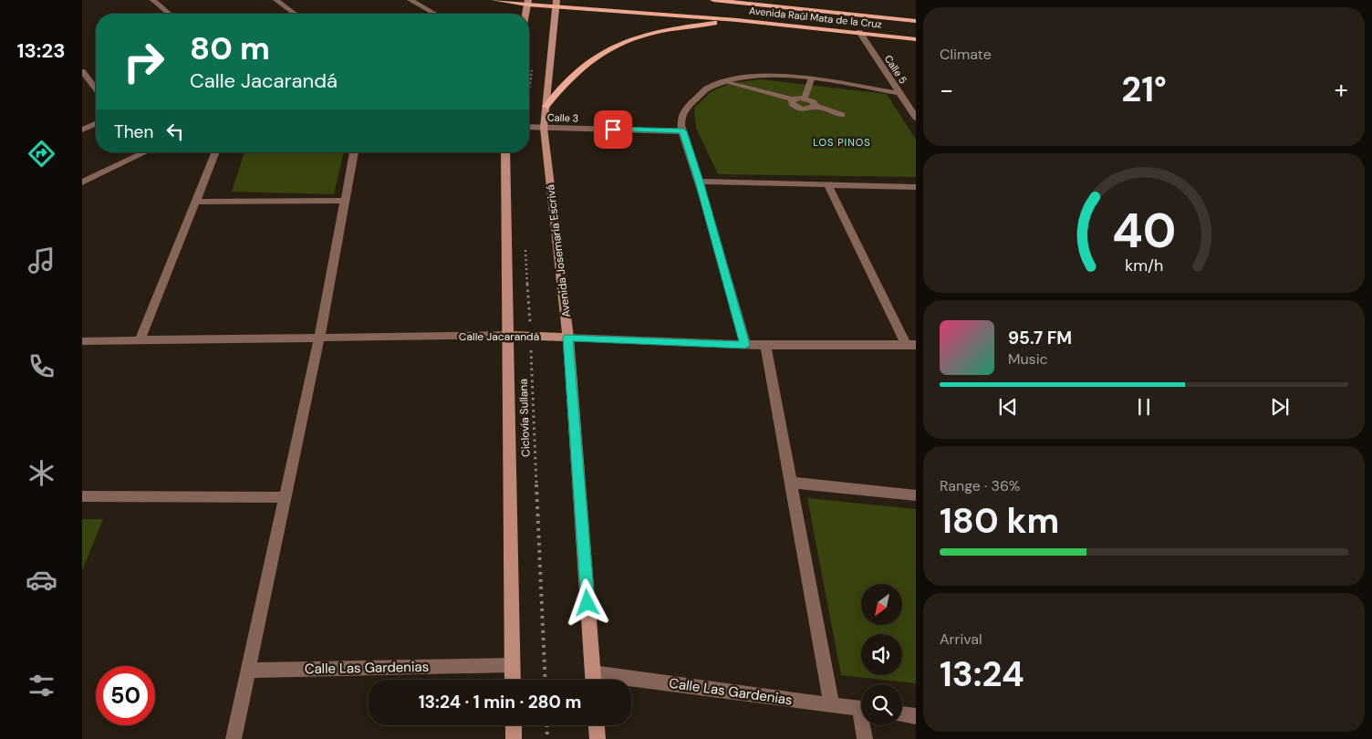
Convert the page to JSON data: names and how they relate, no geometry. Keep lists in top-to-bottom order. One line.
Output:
{"streets":{"main road":["Avenida Raúl Mata de la Cruz","Avenida Josemaría Escrivá","Calle Jacarandá"],"street":["Calle 5","Calle 3","Calle Las Gardenias"],"path":["Ciclovía Sullana"]},"crossings":[["Avenida Raúl Mata de la Cruz","Calle 5"],["Avenida Raúl Mata de la Cruz","Avenida Josemaría Escrivá"],["Calle 3","Avenida Josemaría Escrivá"],["Avenida Josemaría Escrivá","Calle Jacarandá"],["Calle Jacarandá","Ciclovía Sullana"]],"districts":["LOS PINOS"],"north":"bottom left","page":{"tabs":"13:23","tile":["Climate",["Range · 36%","180 km"],["Arrival","13:24"]],"turn":["80 m","Calle Jacarandá"],"heat":["−","21°","+"],"then":"Then","song":["95.7 FM","Music"],"limit":"50","trip":"13:24 · 1 min · 280 m","gauge":["40","km/h"]}}
